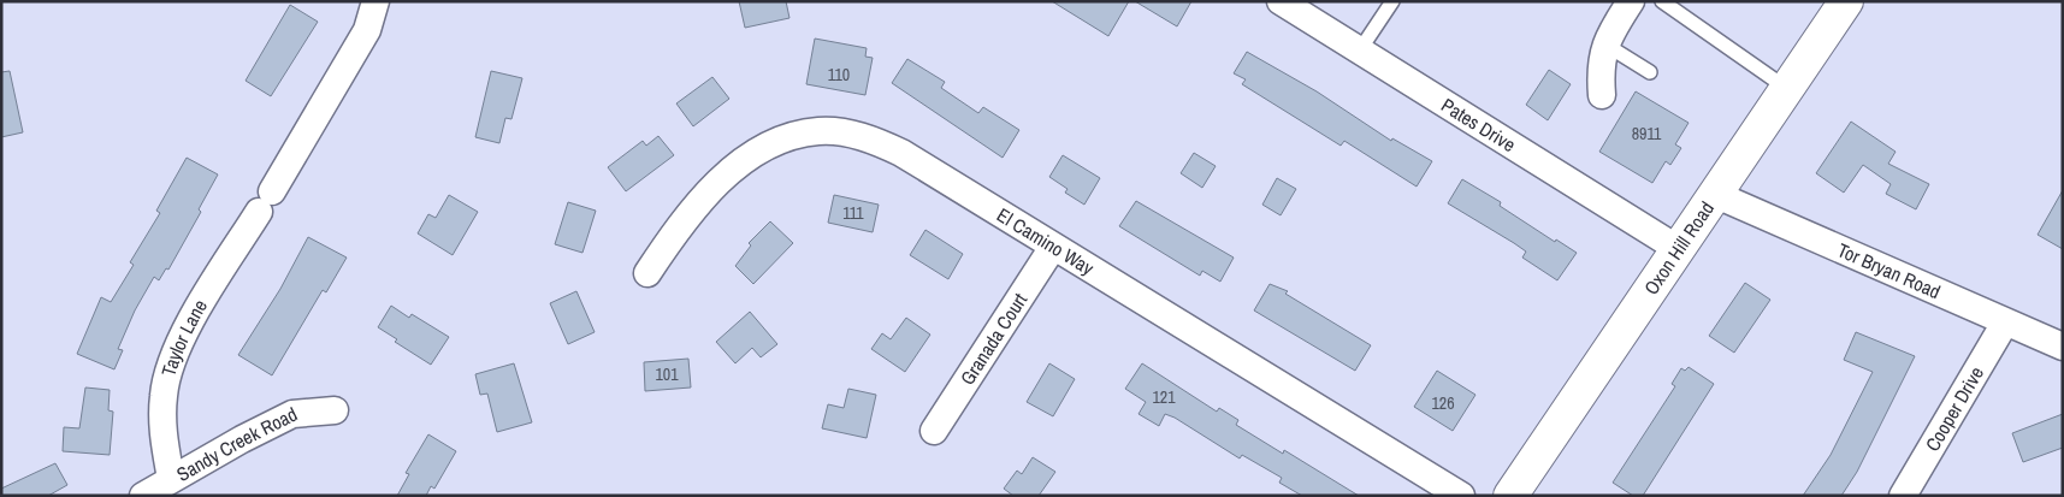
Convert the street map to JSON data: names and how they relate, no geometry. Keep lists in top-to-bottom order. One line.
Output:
{"streets":{"main road":["Oxon Hill Road"],"street":["Pates Drive","El Camino Way","Tor Bryan Road","Taylor Lane","Granada Court","Cooper Drive","Sandy Creek Road"]},"crossings":[["Pates Drive","Oxon Hill Road"],["El Camino Way","Granada Court"],["Oxon Hill Road","Tor Bryan Road"],["Tor Bryan Road","Cooper Drive"],["Taylor Lane","Sandy Creek Road"]],"house_numbers":["110","8911","111","101","121","126"]}
